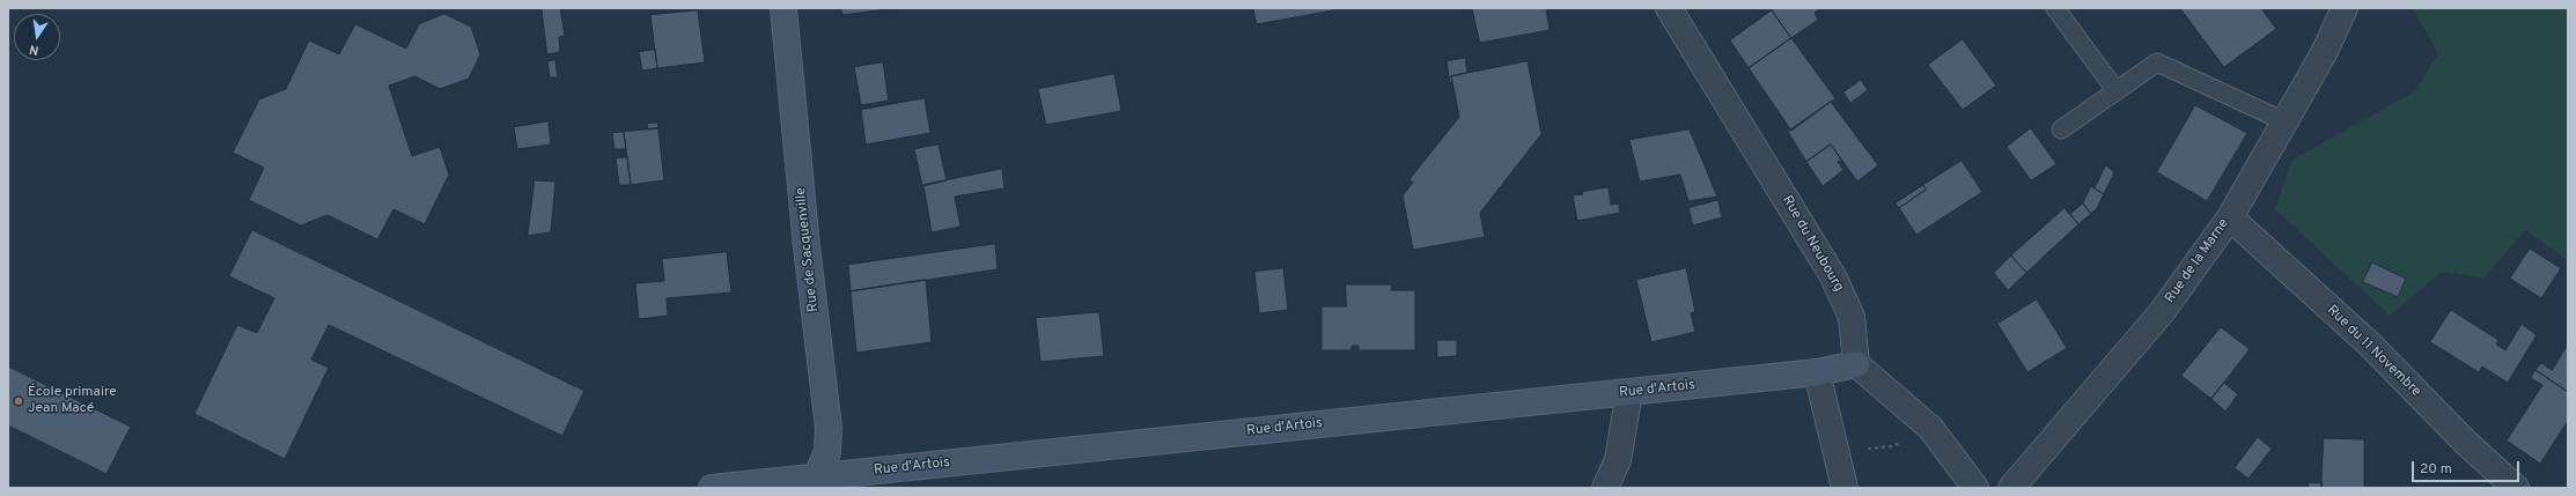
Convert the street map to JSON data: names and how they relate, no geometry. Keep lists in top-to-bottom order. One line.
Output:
{"streets":{"street":["Rue du Neubourg","Rue de Sacquenville","Rue de la Marne","Rue du 11 Novembre","Rue d'Artois"]},"crossings":[["Rue du Neubourg","Rue d'Artois"],["Rue de Sacquenville","Rue d'Artois"],["Rue de la Marne","Rue du 11 Novembre"]],"places":["École primaire Jean Macé"],"scale_bar":"20 m","north":"bottom"}
